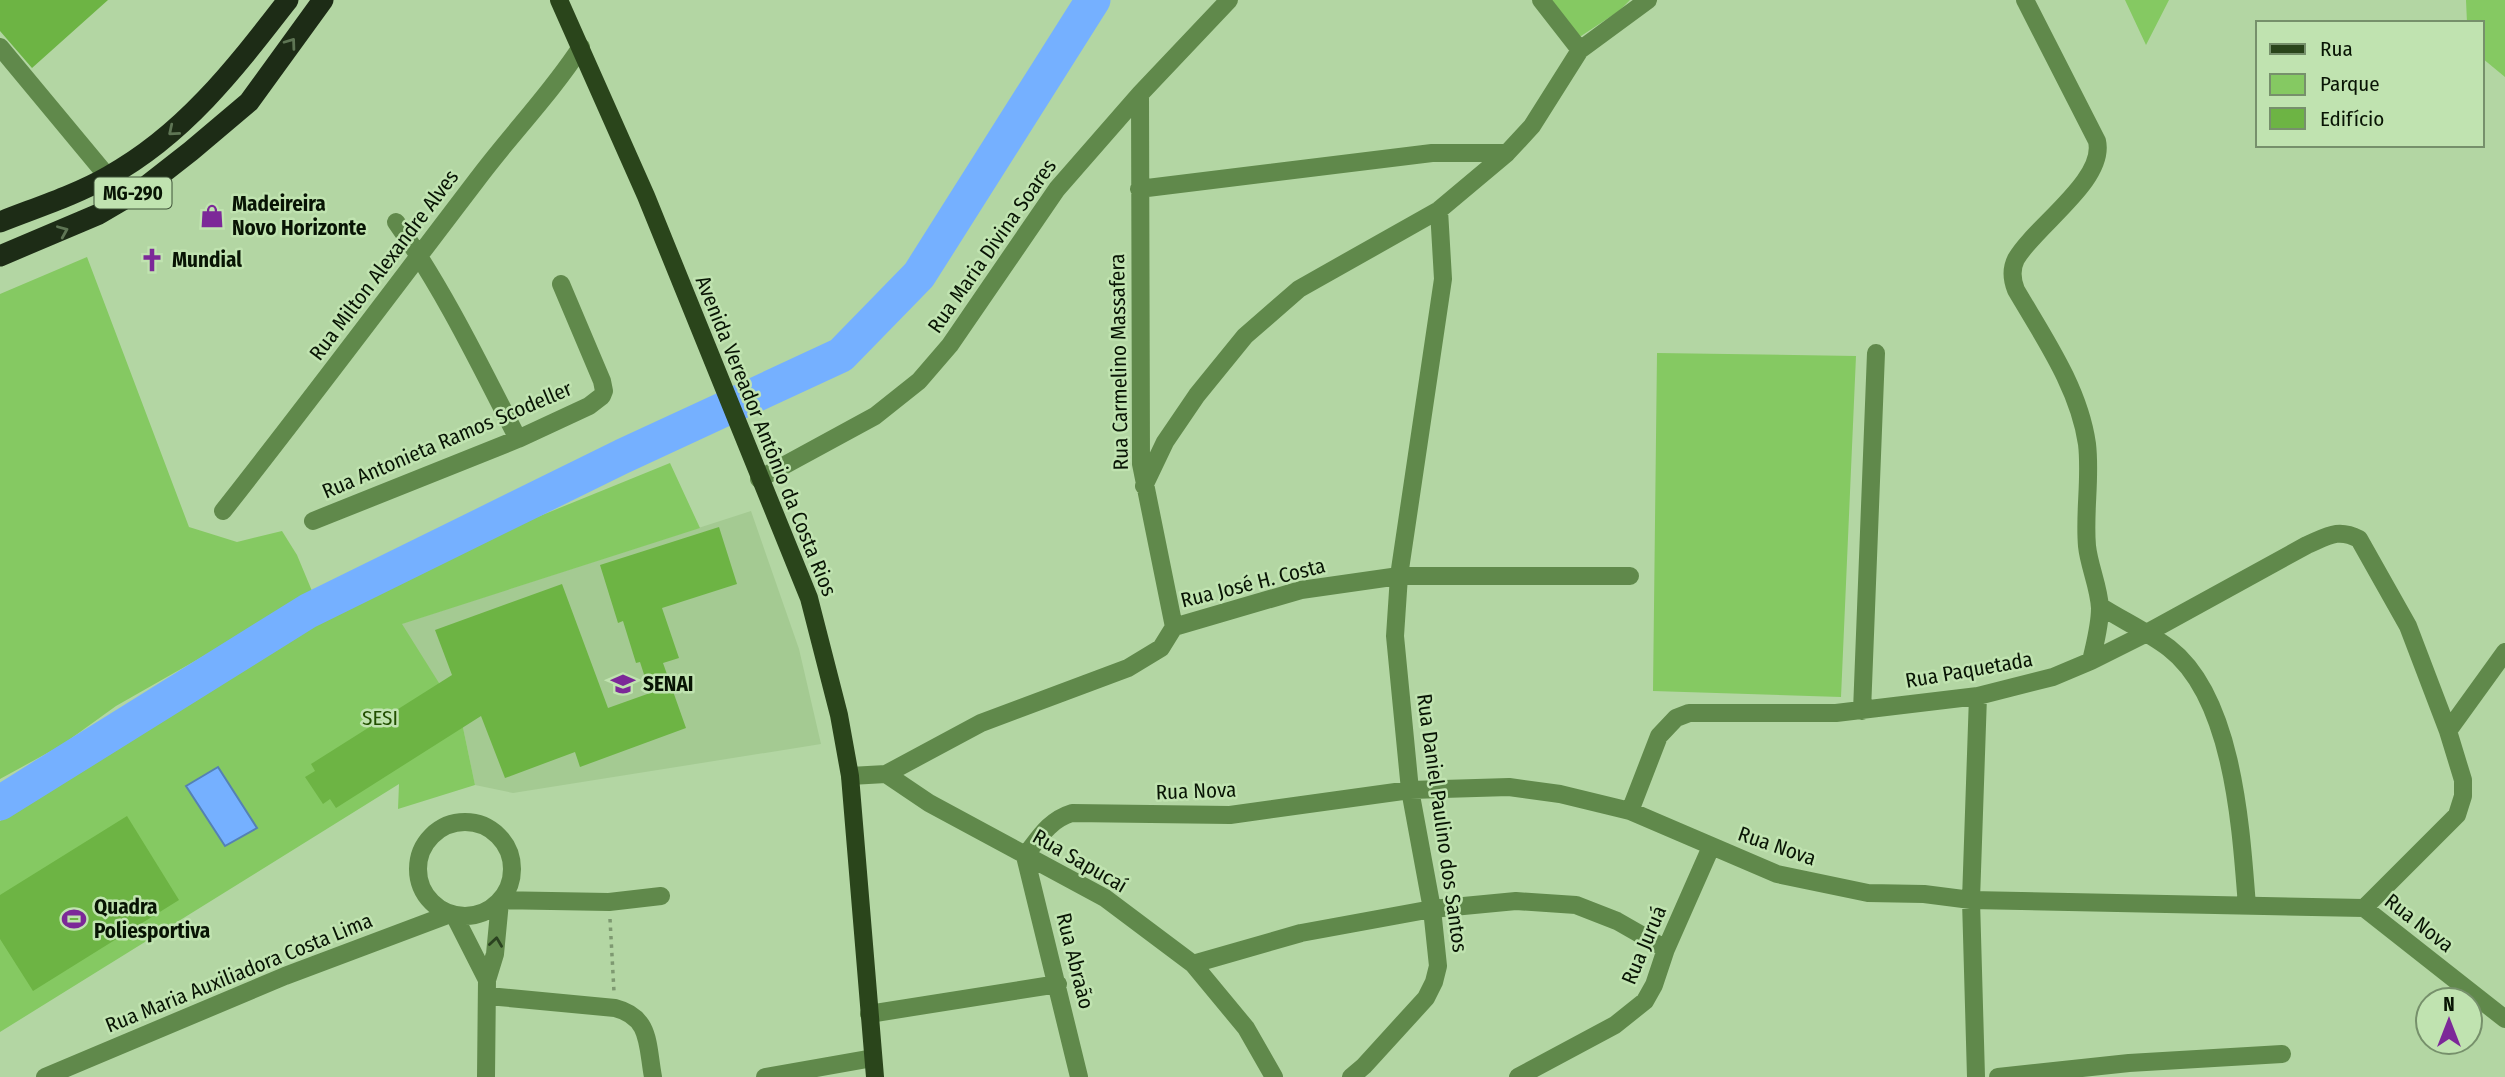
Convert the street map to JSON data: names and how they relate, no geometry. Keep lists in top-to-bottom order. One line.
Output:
{"streets":{"highway":["MG-290"],"main road":["Avenida Vereador Antônio da Costa Rios"],"street":["Rua Maria Divina Soares","Rua Milton Alexandre Alves","Rua Carmelino Massafera","Rua Antonieta Ramos Scodeller","Rua José H. Costa","Rua Paquetada","Rua Nova","Rua Daniel Paulino dos Santos","Rua Sapucaí","Rua Juruá","Rua Abraão","Rua Maria Auxiliadora Costa Lima"]},"crossings":[["Rua Maria Divina Soares","Rua Carmelino Massafera"],["Rua Maria Divina Soares","Avenida Vereador Antônio da Costa Rios"],["Rua Milton Alexandre Alves","Avenida Vereador Antônio da Costa Rios"],["Rua Carmelino Massafera","Rua José H. Costa"],["Rua José H. Costa","Rua Daniel Paulino dos Santos"],["Rua José H. Costa","Rua Sapucaí"],["Rua Paquetada","Rua Nova"],["Rua Nova","Rua Daniel Paulino dos Santos"],["Rua Nova","Rua Sapucaí"],["Rua Nova","Rua Juruá"],["Rua Nova","Rua Abraão"],["Rua Sapucaí","Rua Abraão"]],"parks":["SESI"],"places":{"shop":["Madeireira Novo Horizonte"],"church":["Mundial"],"school or university":["SENAI"],"sports":["Quadra Poliesportiva"]},"legend":["Rua","Parque","Edifício"],"north":"top"}
